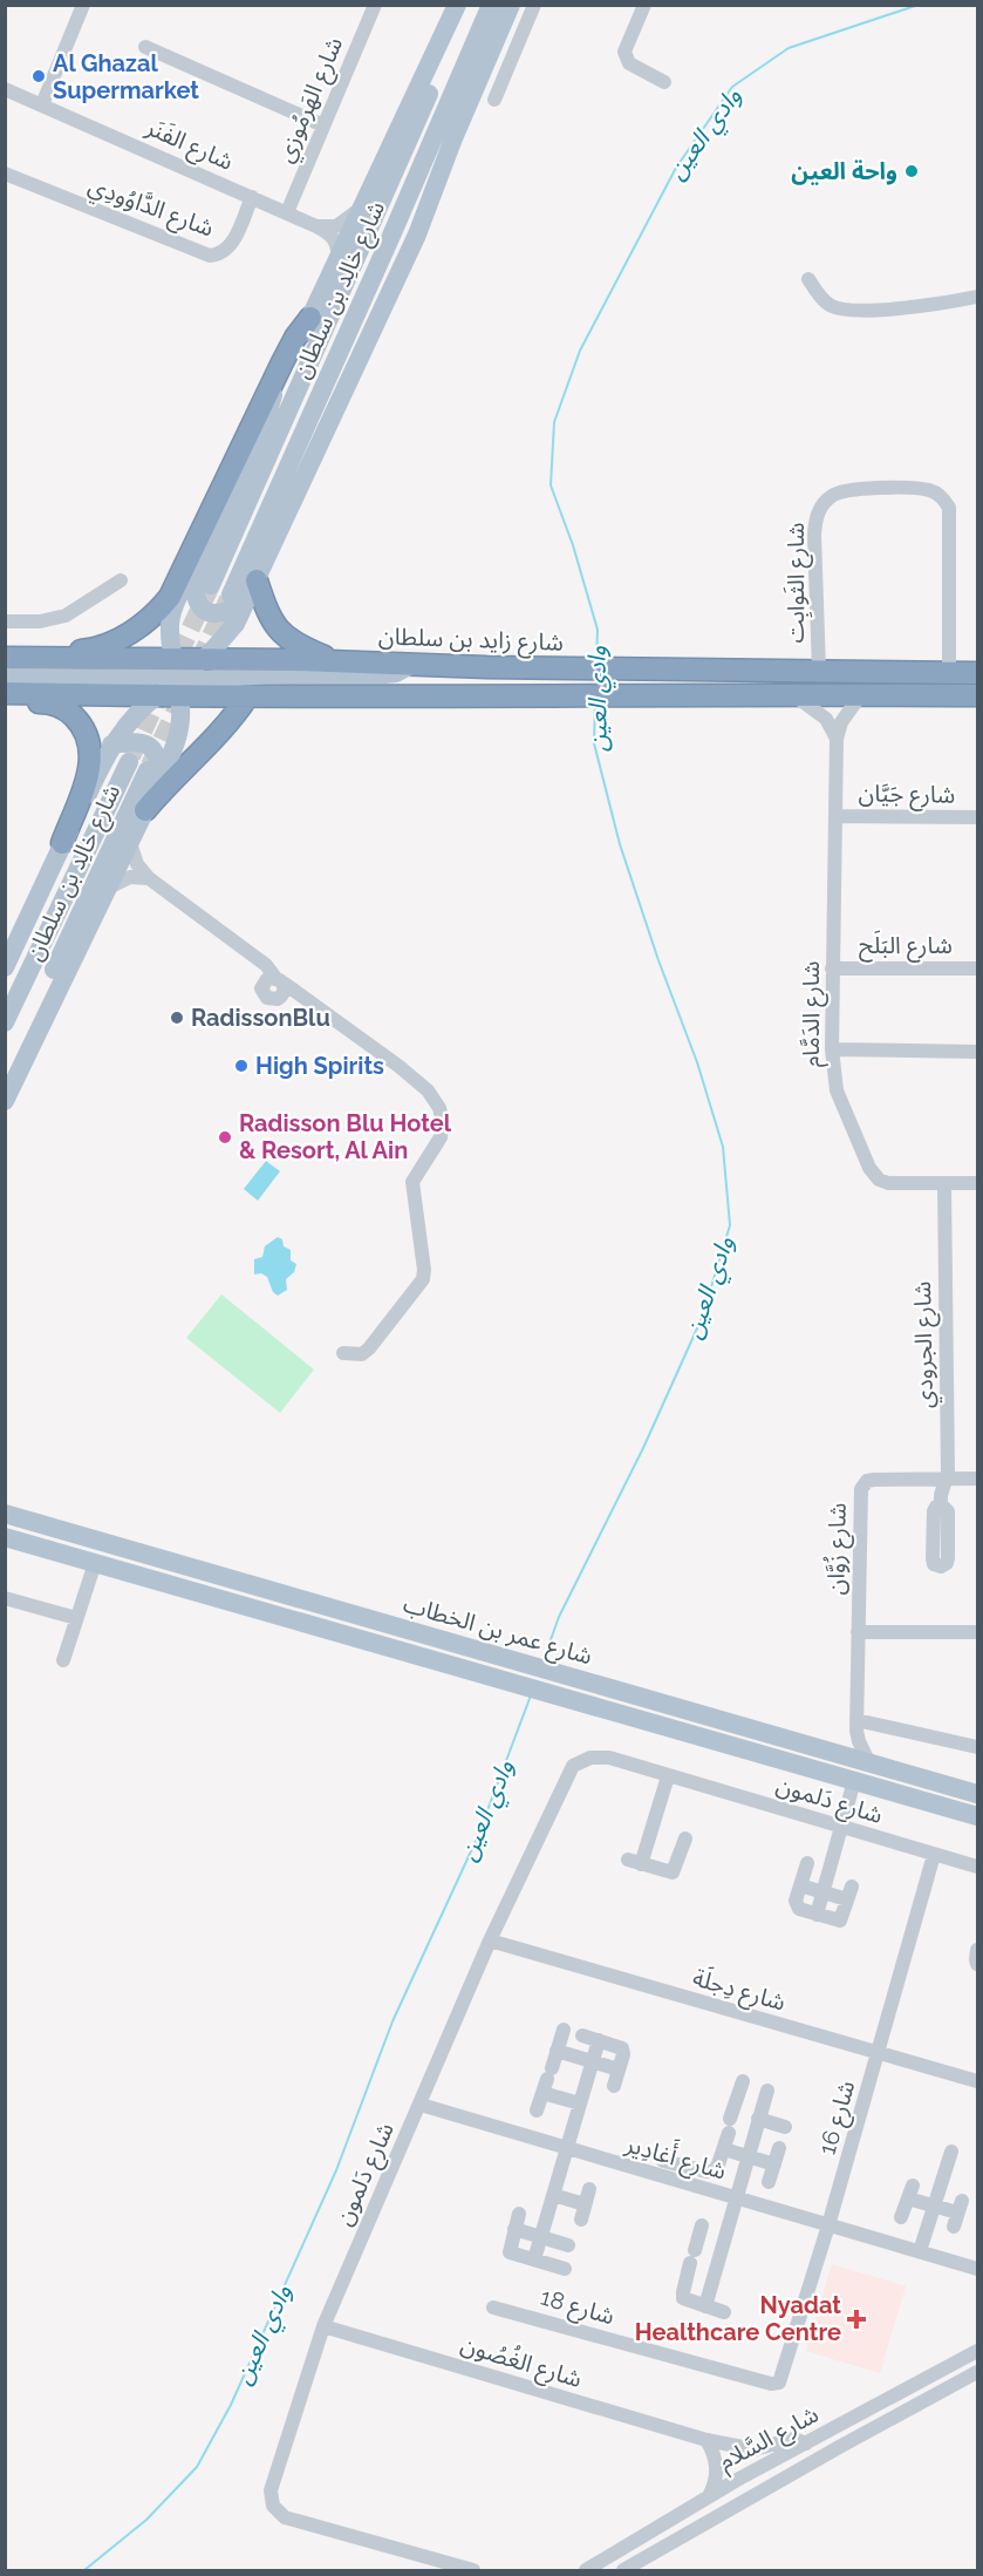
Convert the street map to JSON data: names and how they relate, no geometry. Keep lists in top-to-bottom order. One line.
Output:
{"streets":{"highway":["شارع زايد بن سلطان"],"main road":["شارع خالِد بن سلطان","شارع عمر بن الخطاب"],"street":["شارع الهَرمُوزي","شارع الفَنَر","شارع الدَّاوُودِي","شارع الثَوابِت","شارع جَيَّان","شارع البَلَح","شارع الدَمَّام","شارع الجرودي","شارع زُوَّان","شارع دَلمون","شارع دِجلَة","شارع 16","شارع أَغادِير","شارع 18","شارع الغُصُون","شارع السَّلام"]},"crossings":[["شارع الهَرمُوزي","شارع الفَنَر"],["شارع الفَنَر","شارع الدَّاوُودِي"],["شارع الثَوابِت","شارع زايد بن سلطان"],["شارع زايد بن سلطان","شارع الدَمَّام"],["شارع جَيَّان","شارع الدَمَّام"],["شارع البَلَح","شارع الدَمَّام"],["شارع الدَمَّام","شارع الجرودي"],["شارع الجرودي","شارع زُوَّان"],["شارع زُوَّان","شارع عمر بن الخطاب"],["شارع دَلمون","شارع دِجلَة"],["شارع دَلمون","شارع 16"],["شارع دَلمون","شارع أَغادِير"],["شارع دَلمون","شارع الغُصُون"],["شارع دِجلَة","شارع 16"],["شارع 16","شارع أَغادِير"],["شارع 16","شارع 18"],["شارع الغُصُون","شارع السَّلام"]],"water":["وادي العين"],"places":{"other":["Al Ghazal Supermarket","واحة العين","RadissonBlu","High Spirits","Radisson Blu Hotel & Resort, Al Ain"],"health":["Nyadat Healthcare Centre"]}}
